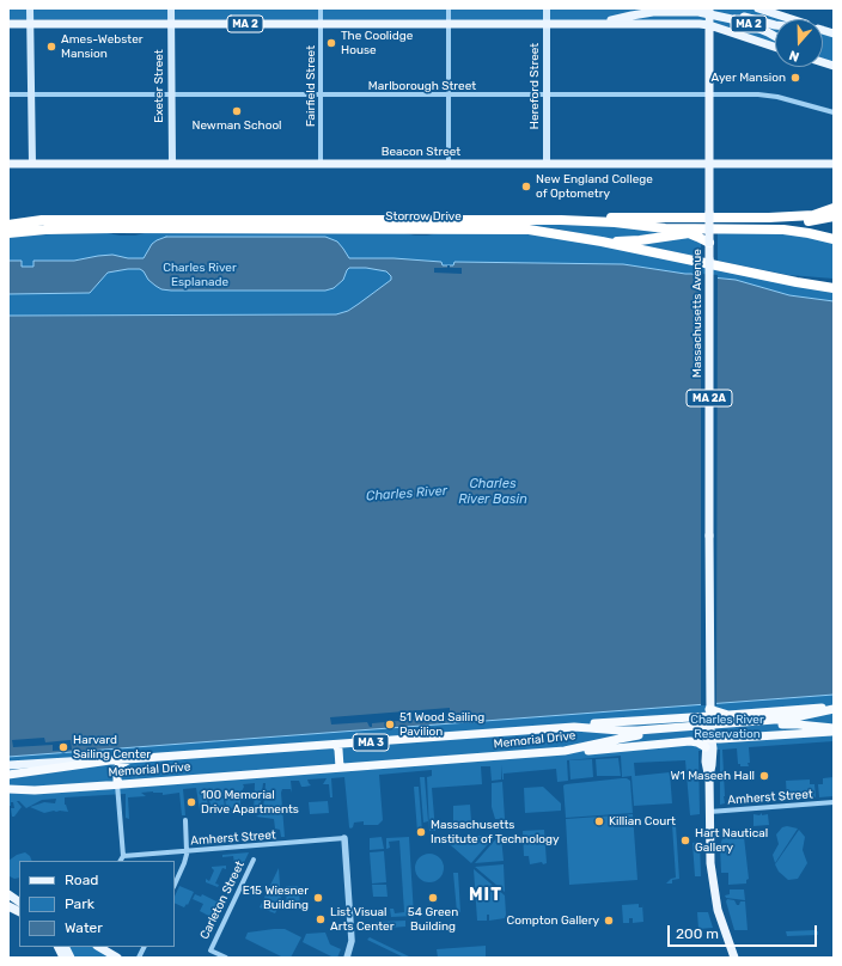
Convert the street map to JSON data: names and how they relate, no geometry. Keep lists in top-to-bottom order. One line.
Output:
{"streets":{"highway":["Storrow Drive","Memorial Drive","MA 3"],"main road":["MA 2","Exeter Street","Hereford Street","Beacon Street","Massachusetts Avenue","MA 2A"],"street":["Fairfield Street","Marlborough Street","Amherst Street","Carleton Street"]},"crossings":[["MA 2","Exeter Street"],["MA 2","Fairfield Street"],["MA 2","Hereford Street"],["MA 2","Massachusetts Avenue"],["Exeter Street","Marlborough Street"],["Exeter Street","Beacon Street"],["Fairfield Street","Marlborough Street"],["Fairfield Street","Beacon Street"],["Marlborough Street","Hereford Street"],["Marlborough Street","Massachusetts Avenue"],["Hereford Street","Beacon Street"],["Beacon Street","Massachusetts Avenue"],["Massachusetts Avenue","Amherst Street"],["Memorial Drive","MA 3"]],"districts":["MIT"],"water":["Charles River Basin","Charles River"],"parks":["Charles River Esplanade","Charles River Reservation"],"places":["The Coolidge House","Ames-Webster Mansion","Ayer Mansion","Newman School","New England College of Optometry","51 Wood Sailing Pavilion","Harvard Sailing Center","W1 Maseeh Hall","100 Memorial Drive Apartments","Killian Court","Massachusetts Institute of Technology","Hart Nautical Gallery","E15 Wiesner Building","54 Green Building","List Visual Arts Center","Compton Gallery"],"legend":["Road","Park","Water"],"scale_bar":"200 m","north":"bottom"}
